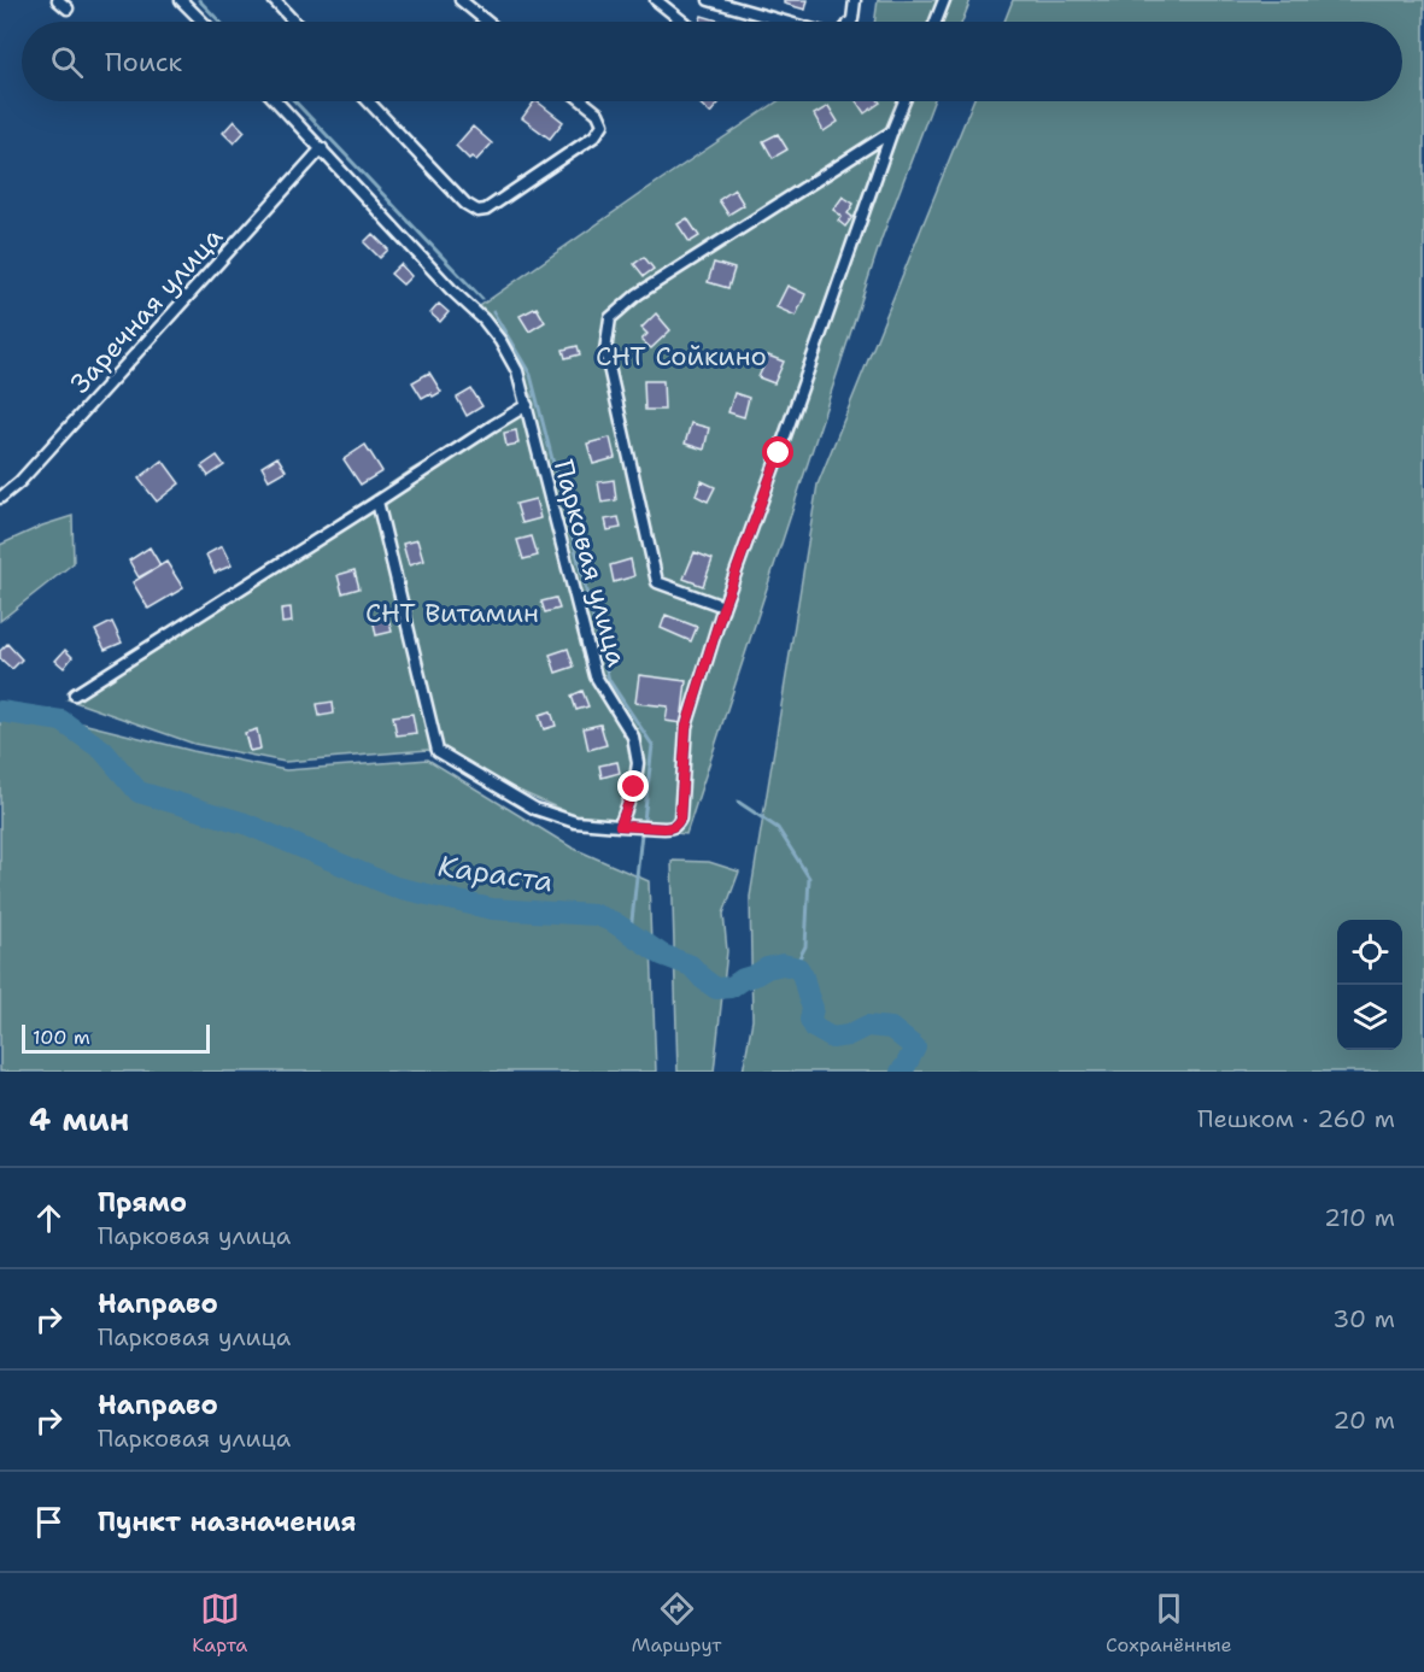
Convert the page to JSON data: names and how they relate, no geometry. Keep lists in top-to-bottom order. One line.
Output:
{"streets":{"street":["Заречная улица","Парковая улица"]},"crossings":[["Заречная улица","Парковая улица"]],"water":["Караста"],"parks":["СНТ Сойкино","СНТ Витамин"],"scale_bar":"100 m","page":{"search":"Поиск","scale":"100 m","heading":["4 мин","Пешком · 260 m"],"list":[["Прямо","Парковая улица","210 m"],["Направо","Парковая улица","30 m"],["Направо","Парковая улица","20 m"],"Пункт назначения"],"nav":["Карта","Маршрут","Сохранённые"]}}
